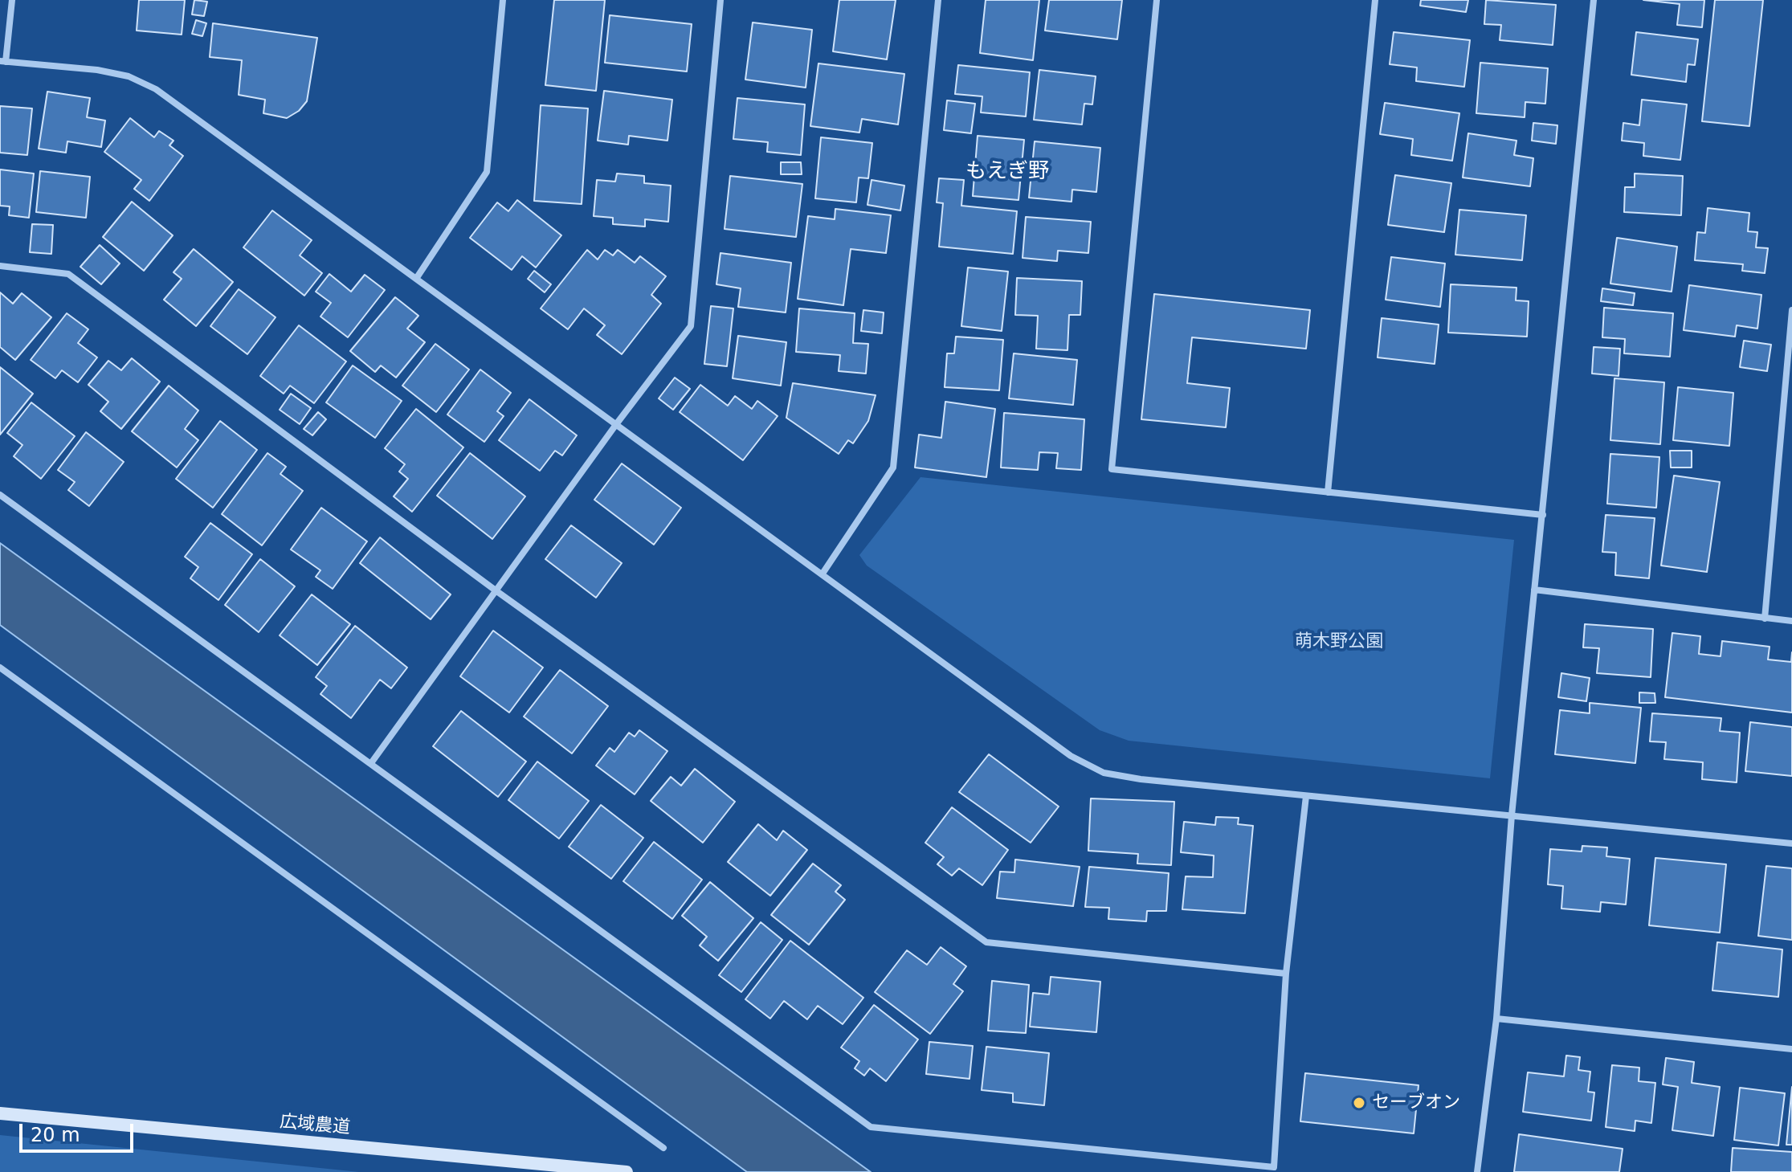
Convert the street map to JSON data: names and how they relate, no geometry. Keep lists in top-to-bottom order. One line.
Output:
{"streets":{"street":["広域農道"]},"districts":["もえぎ野"],"parks":["萌木野公園"],"places":["セーブオン"],"scale_bar":"20 m"}
